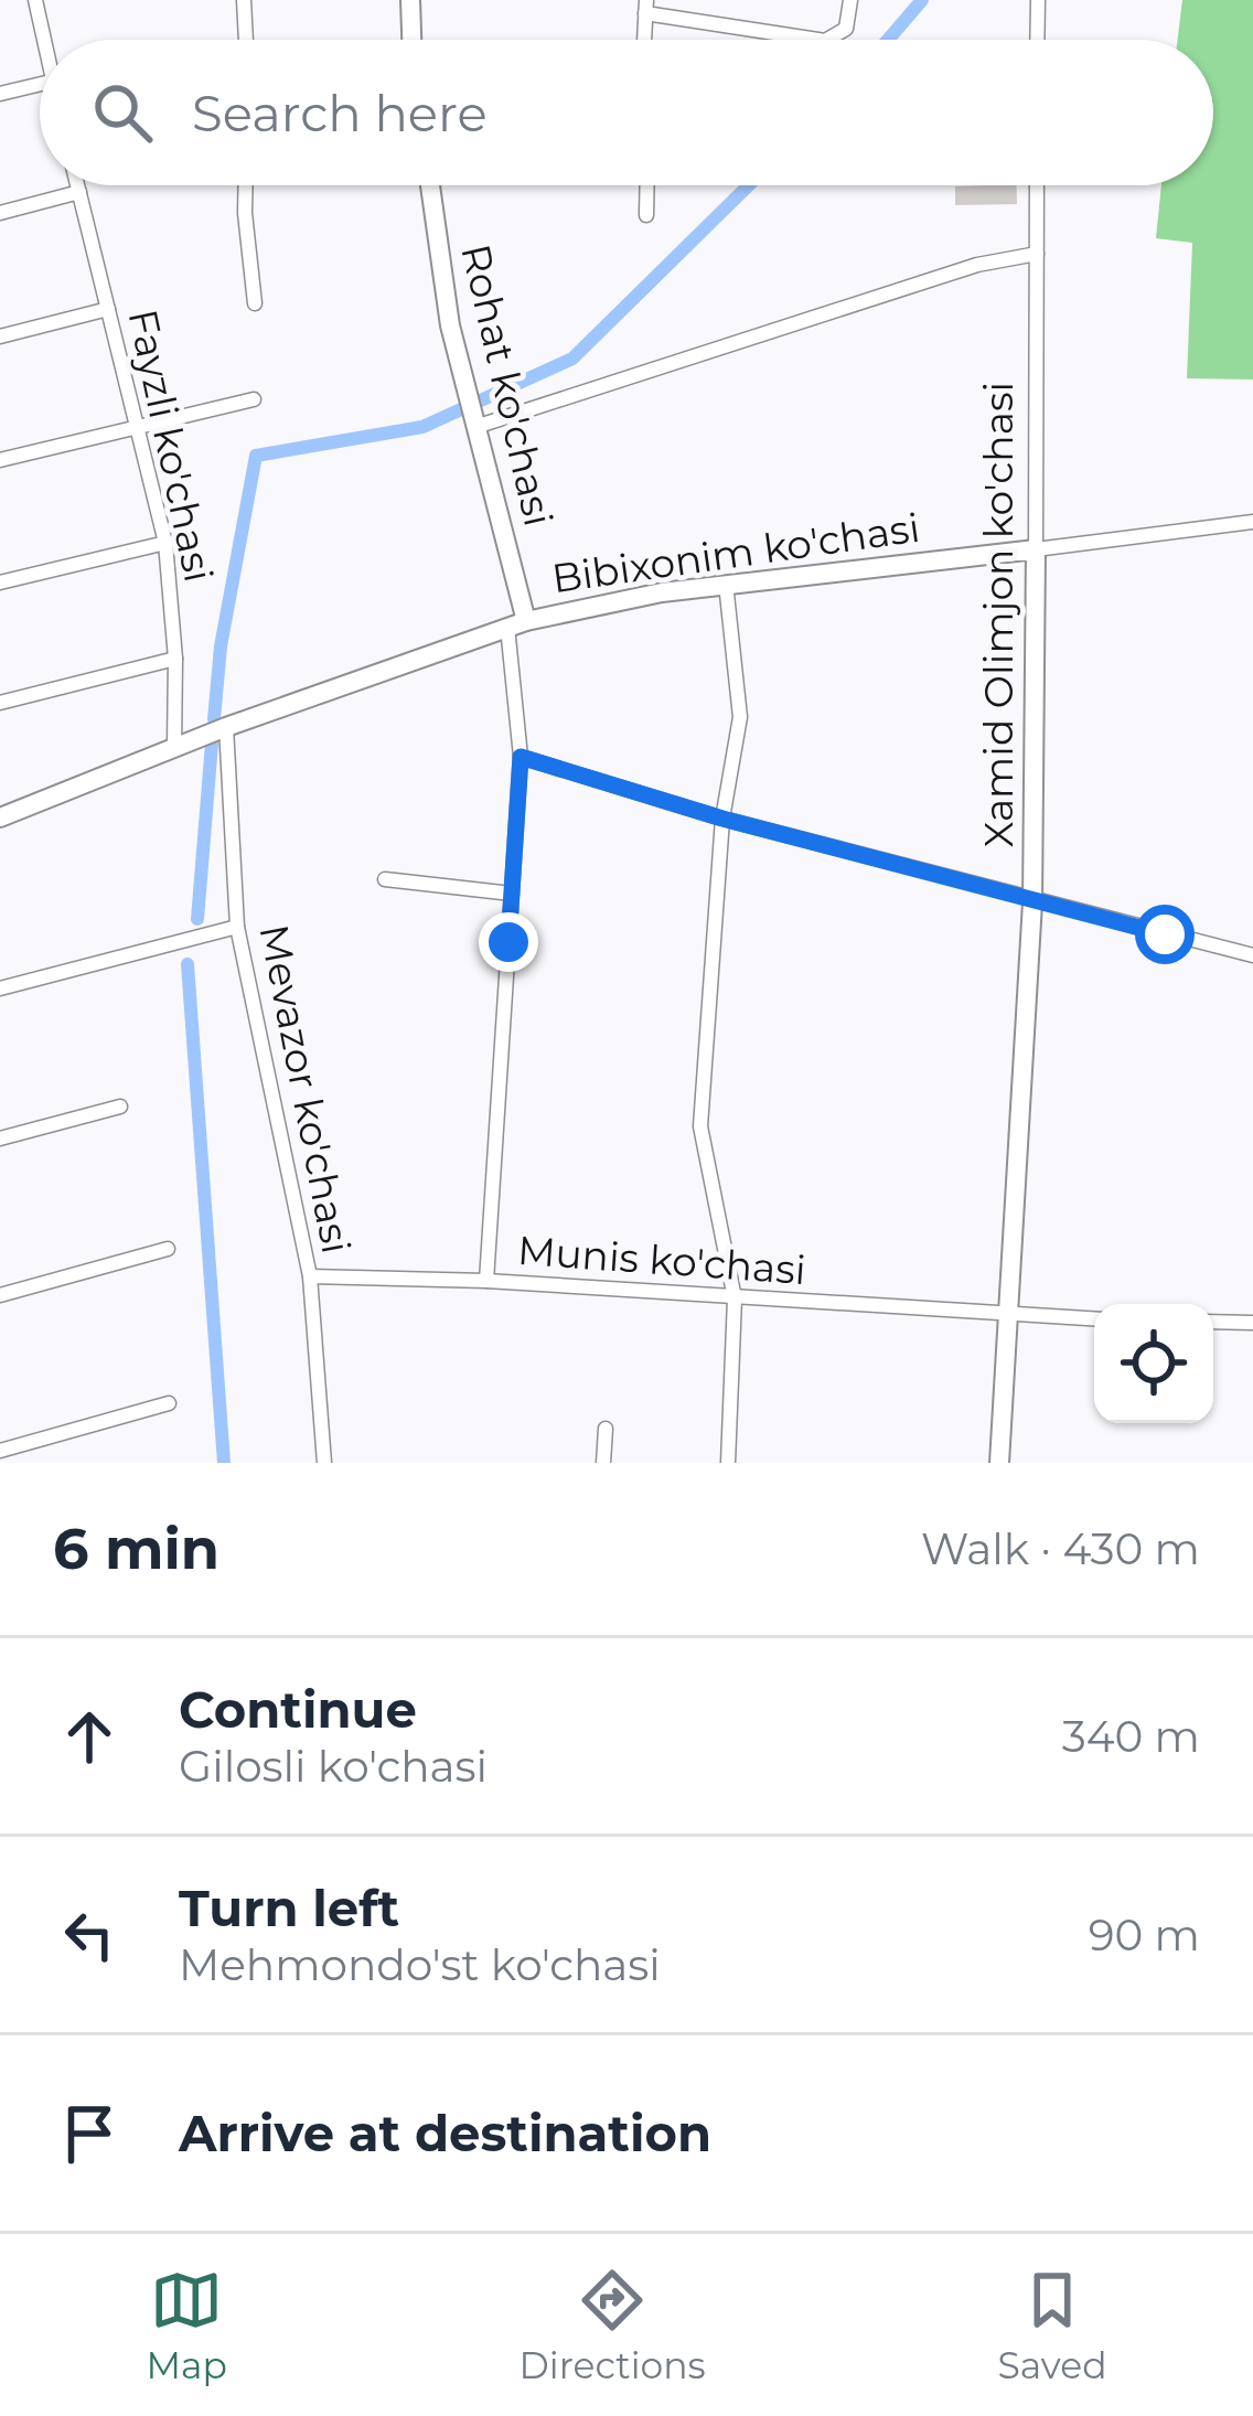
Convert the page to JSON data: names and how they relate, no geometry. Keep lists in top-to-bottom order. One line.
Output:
{"streets":{"main road":["Rohat ko'chasi","Bibixonim ko'chasi","Xamid Olimjon ko'chasi"],"street":["Fayzli ko'chasi","Mevazor ko'chasi","Munis ko'chasi"]},"crossings":[["Rohat ko'chasi","Bibixonim ko'chasi"],["Fayzli ko'chasi","Bibixonim ko'chasi"],["Bibixonim ko'chasi","Xamid Olimjon ko'chasi"],["Bibixonim ko'chasi","Mevazor ko'chasi"],["Xamid Olimjon ko'chasi","Munis ko'chasi"],["Mevazor ko'chasi","Munis ko'chasi"]],"page":{"search":"Search here","heading":["6 min","Walk · 430 m"],"list":[["Continue","Gilosli ko'chasi","340 m"],["Turn left","Mehmondo'st ko'chasi","90 m"],"Arrive at destination"],"nav":["Map","Directions","Saved"]}}
